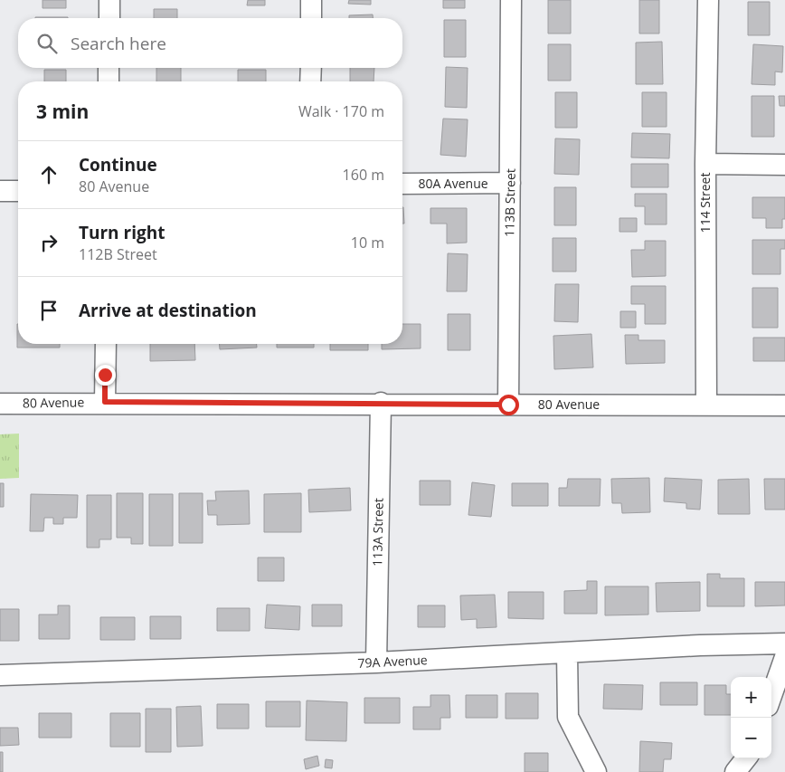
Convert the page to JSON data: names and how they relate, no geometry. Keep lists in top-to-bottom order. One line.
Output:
{"streets":{"street":["80A Avenue","113B Street","114 Street","80 Avenue","113A Street","79A Avenue"]},"crossings":[["80A Avenue","113B Street"],["113B Street","80 Avenue"],["114 Street","80 Avenue"],["80 Avenue","113A Street"],["113A Street","79A Avenue"]],"page":{"search":"Search here","heading":["3 min","Walk · 170 m"],"list":[["Continue","80 Avenue","160 m"],["Turn right","112B Street","10 m"],"Arrive at destination"],"map_buttons":["+","−"]}}
